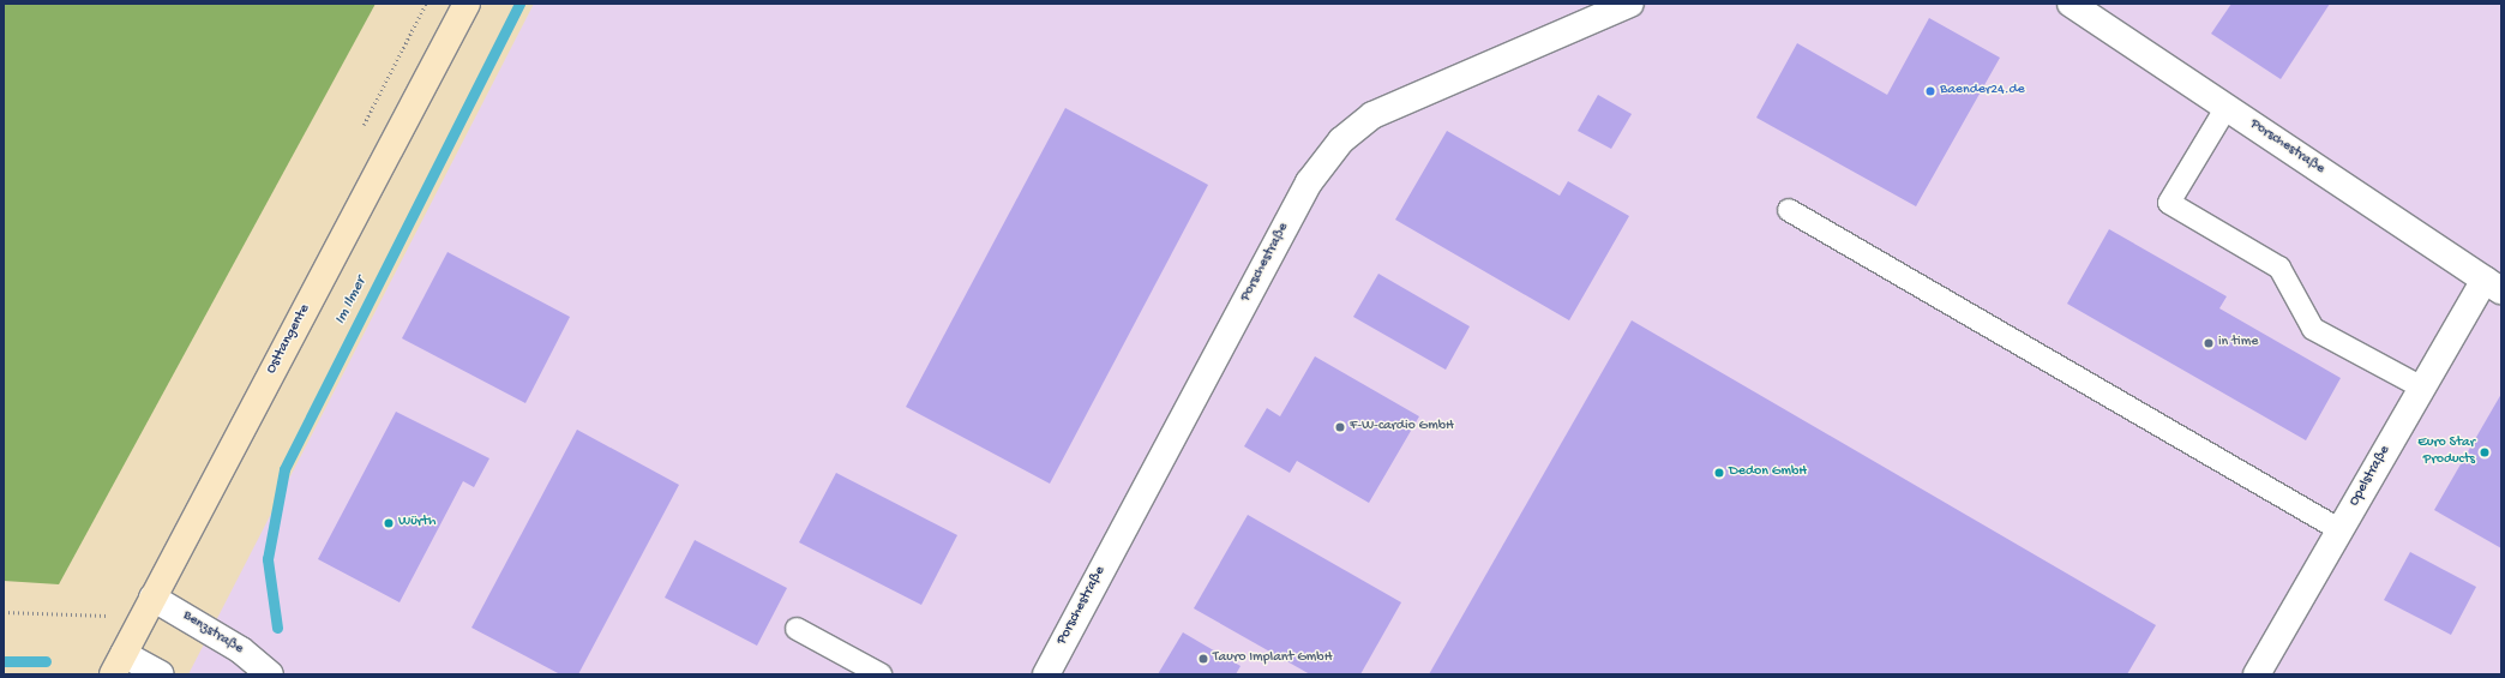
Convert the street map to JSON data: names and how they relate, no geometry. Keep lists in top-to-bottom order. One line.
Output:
{"streets":{"street":["Porschestraße","Osttangente","Opelstraße","Benzstraße"]},"crossings":[["Porschestraße","Opelstraße"],["Osttangente","Benzstraße"]],"water":["Im Ilmer"],"places":["Baender24.de","in time","F-W-cardio GmbH","Euro Star Products","Dedon GmbH","Würth","Tauro Implant GmbH"]}
